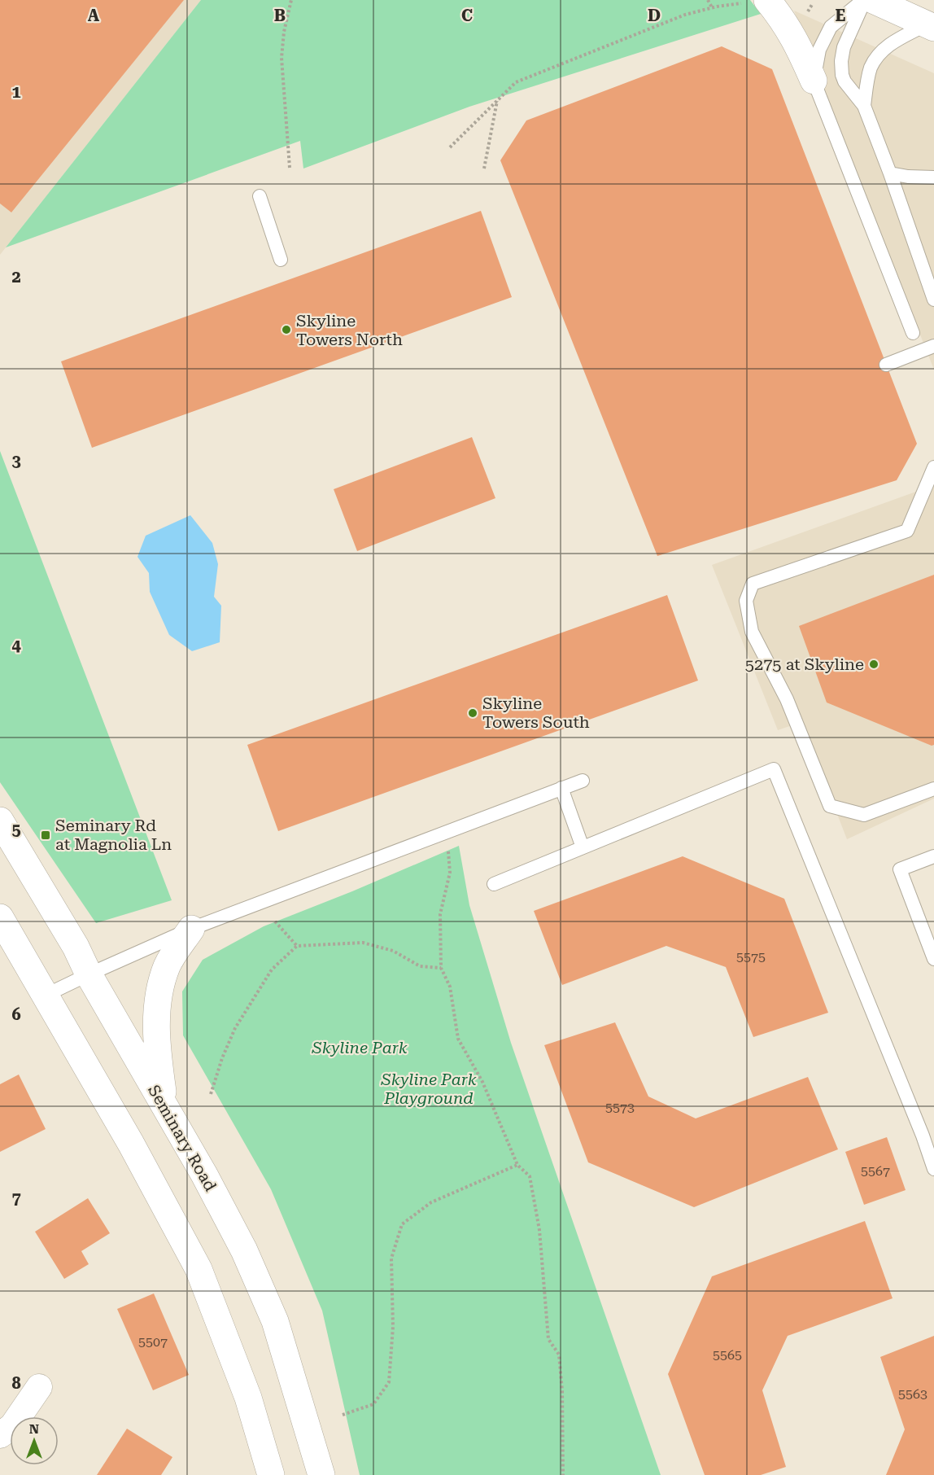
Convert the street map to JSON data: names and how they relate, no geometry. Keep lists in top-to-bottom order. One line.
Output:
{"streets":{"main road":["Seminary Road"]},"parks":["Skyline Park","Skyline Park Playground"],"places":{"other":["Skyline Towers North","5275 at Skyline","Skyline Towers South"],"transit":["Seminary Rd at Magnolia Ln"]},"house_numbers":["5575","5573","5567","5507","5565","5563"],"north":"top","grid":{"columns":["A","B","C","D","E"],"rows":["1","2","3","4","5","6","7","8"]}}
